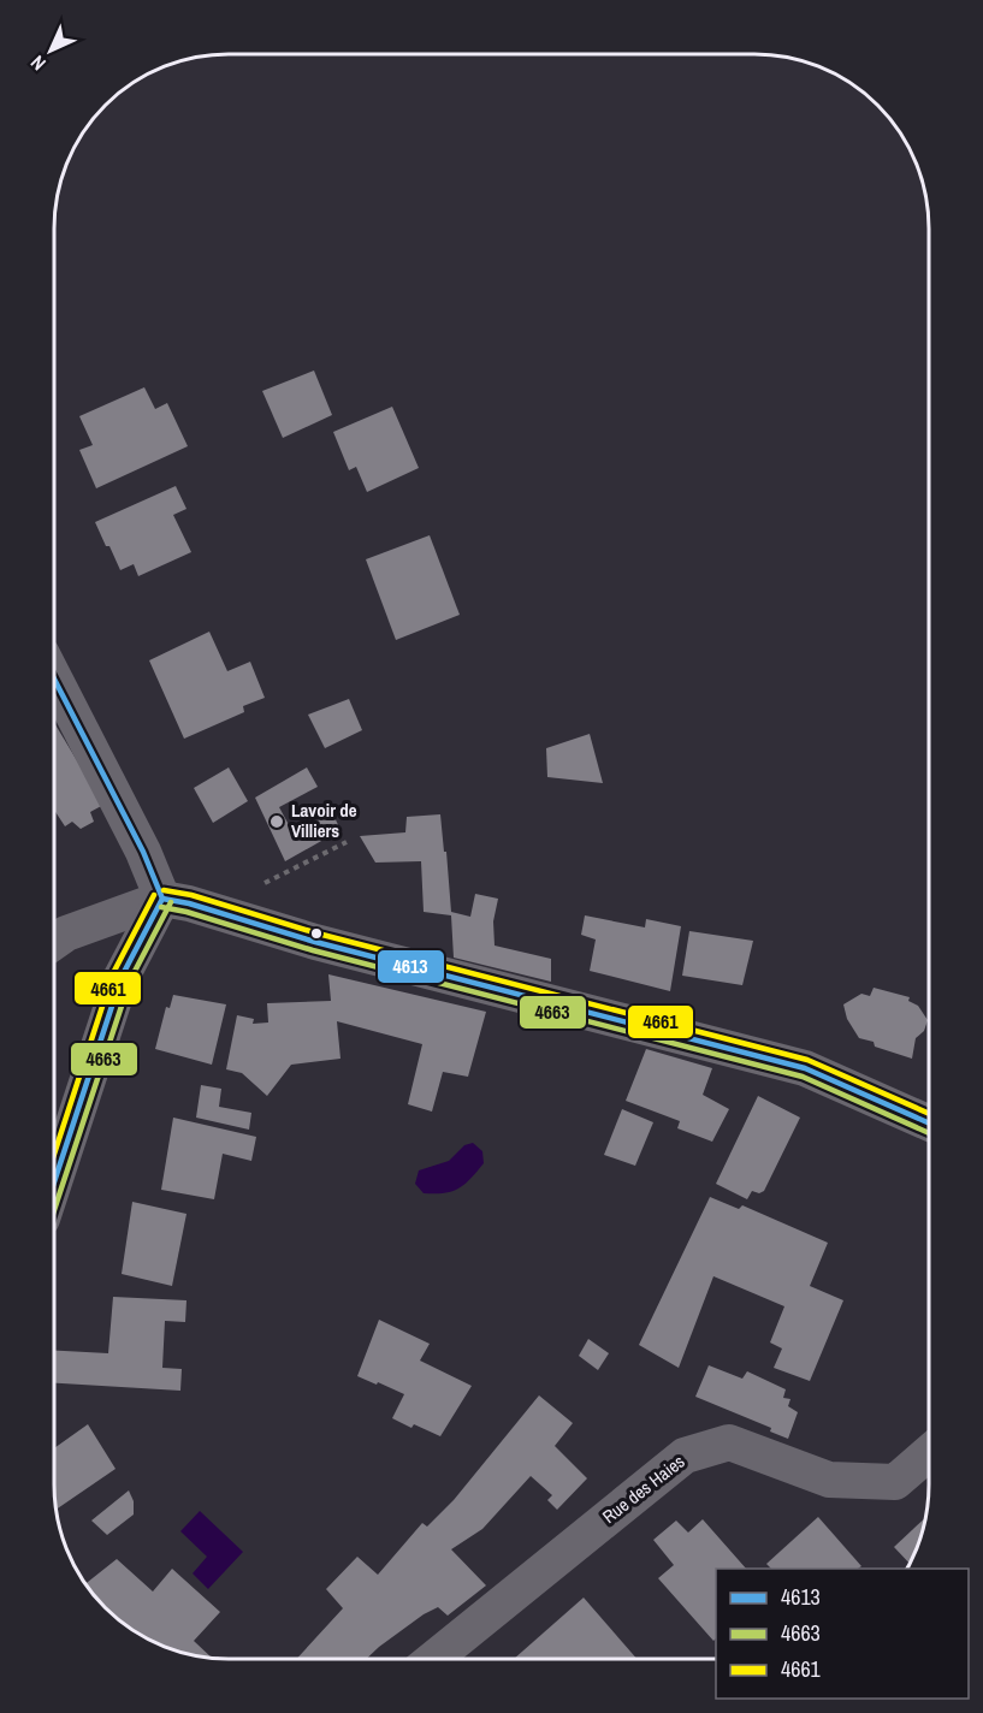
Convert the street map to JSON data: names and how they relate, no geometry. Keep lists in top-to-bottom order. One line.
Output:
{"streets":{"street":["Rue des Haies"]},"places":["Lavoir de Villiers"],"lines":["transit line 4613","transit line 4661","transit line 4663"],"legend":["4613","4663","4661"],"north":"bottom left"}
